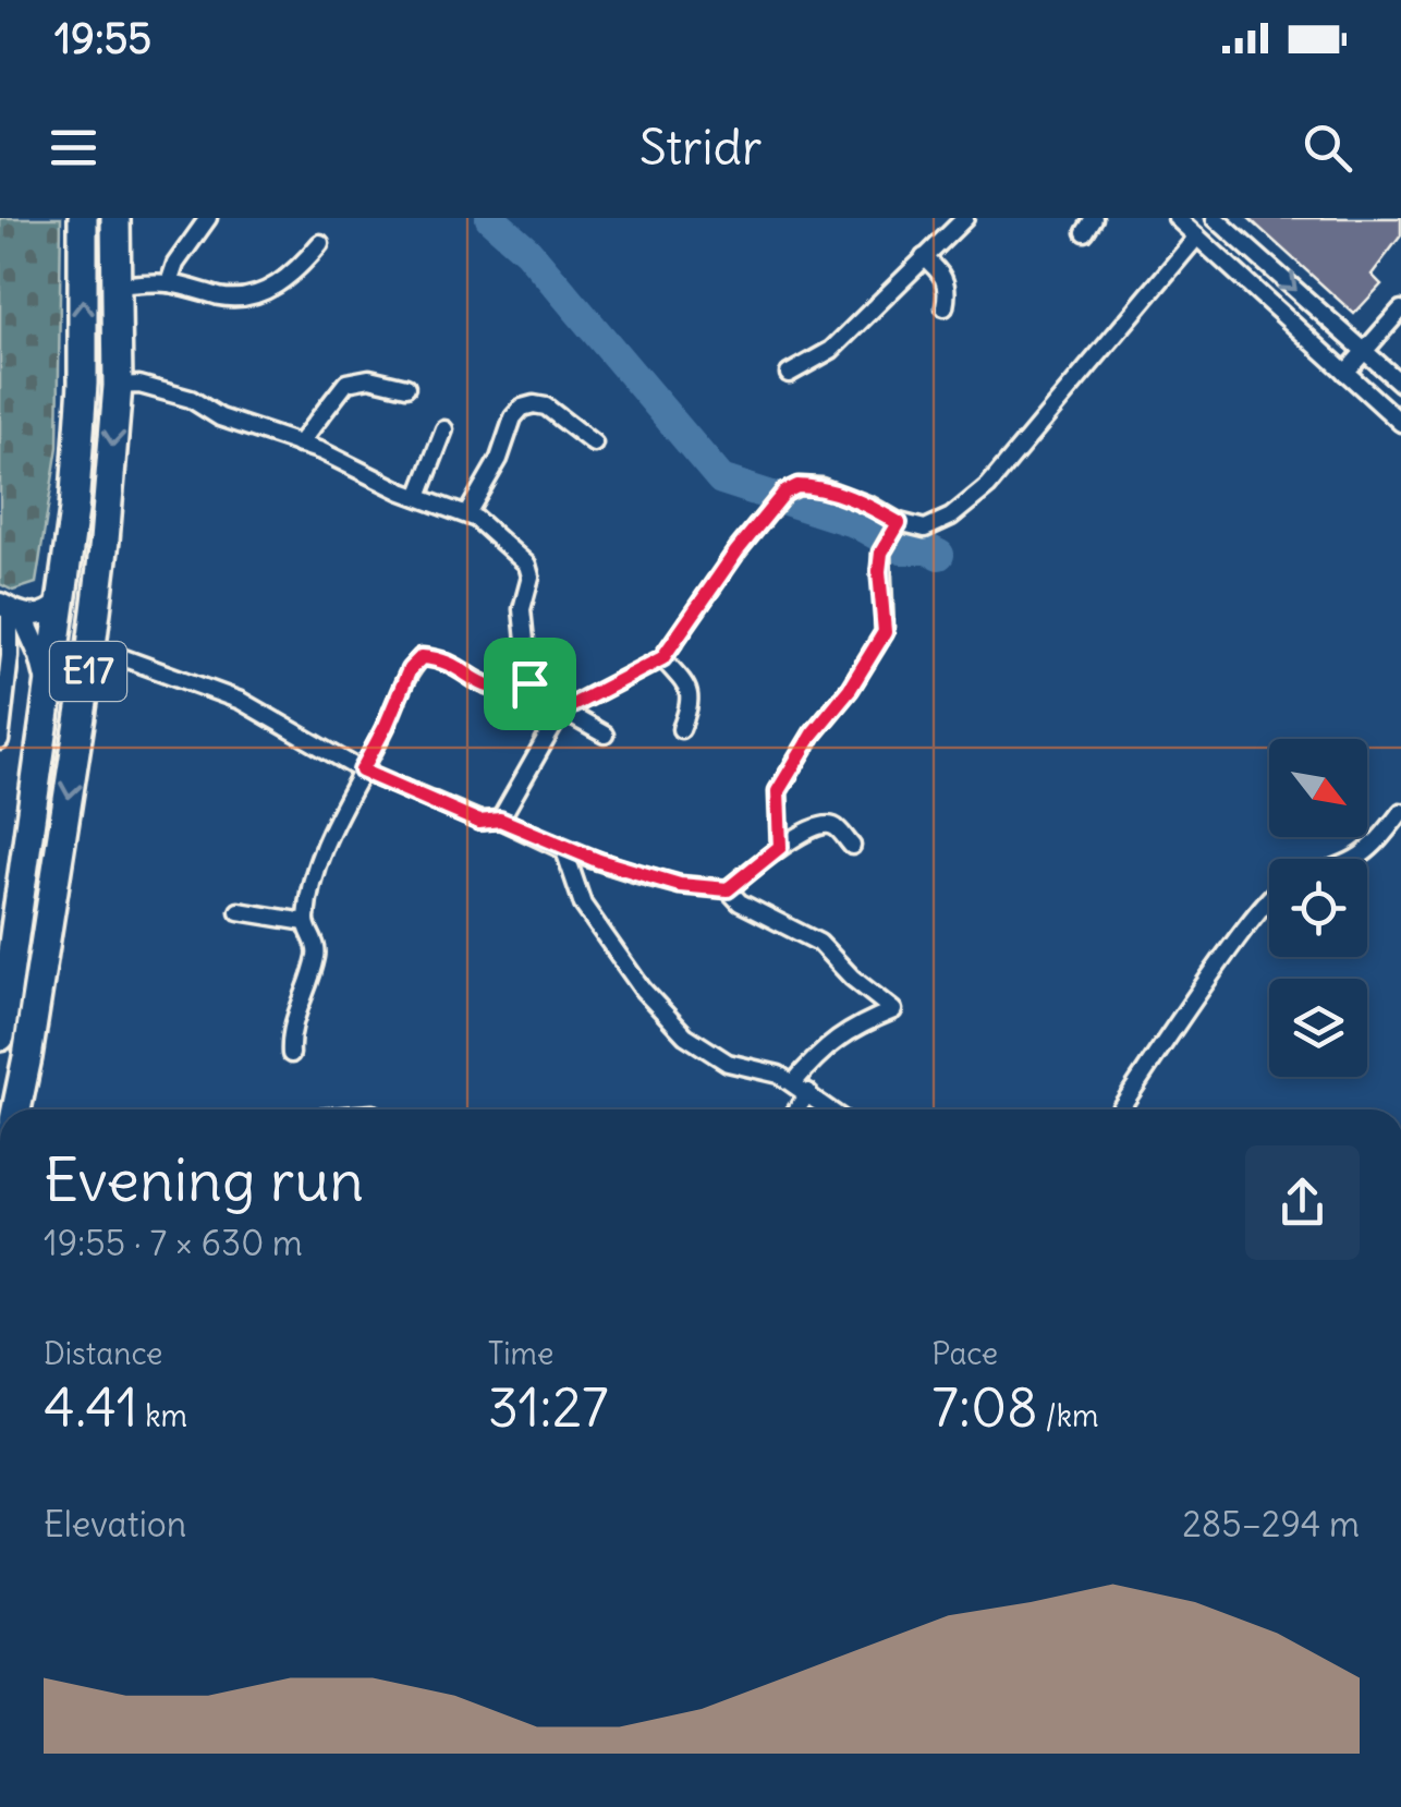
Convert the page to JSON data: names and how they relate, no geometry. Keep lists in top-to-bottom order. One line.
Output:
{"streets":{"highway":["E17"]},"north":"bottom right","page":{"status":"19:55","header":"Stridr","heading":["Evening run","19:55 · 7 × 630 m"],"stats":[["Distance","4.41 km"],["Time","31:27"],["Pace","7:08 /km"]],"chart":["Elevation","285–294 m"]}}
